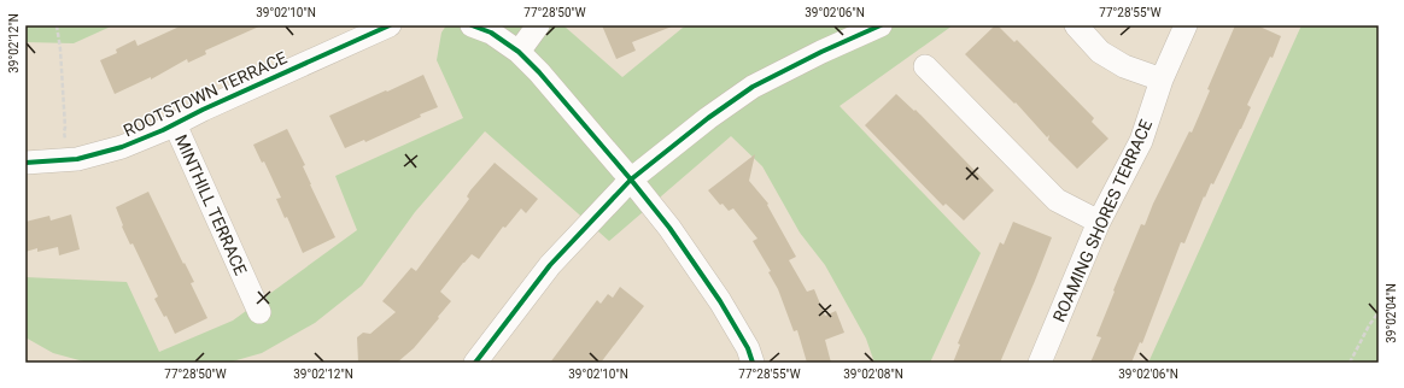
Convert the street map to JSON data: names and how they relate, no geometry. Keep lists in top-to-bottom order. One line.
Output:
{"streets":{"street":["ROOTSTOWN TERRACE","MINTHILL TERRACE","ROAMING SHORES TERRACE"]},"crossings":[["ROOTSTOWN TERRACE","MINTHILL TERRACE"]],"coordinates":["39°02'10\"N","77°28'50\"W","39°02'06\"N","77°28'55\"W","39°02'12\"N","39°02'04\"N","39°02'08\"N"]}
